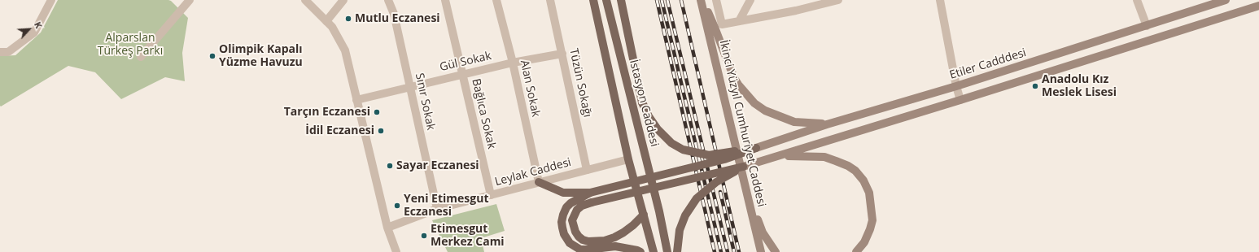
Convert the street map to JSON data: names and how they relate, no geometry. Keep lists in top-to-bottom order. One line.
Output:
{"streets":{"main road":["Etiler Cadddesi","İstasyon Caddesi","İkinci Yüzyıl Cumhuriyet Caddesi"],"street":["Gül Sokak","Tüzün Sokağı","Alan Sokak","Sınır Sokak","Bağlıca Sokak","Leylak Caddesi"]},"crossings":[["Gül Sokak","Tüzün Sokağı"],["Gül Sokak","Alan Sokak"],["Gül Sokak","Sınır Sokak"],["Gül Sokak","Bağlıca Sokak"],["Tüzün Sokağı","Leylak Caddesi"],["Alan Sokak","Leylak Caddesi"],["Sınır Sokak","Leylak Caddesi"],["Bağlıca Sokak","Leylak Caddesi"]],"parks":["Alparslan Türkeş Parkı"],"places":["Mutlu Eczanesi","Olimpik Kapalı Yüzme Havuzu","Anadolu Kız Meslek Lisesi","Tarçın Eczanesi","İdil Eczanesi","Sayar Eczanesi","Yeni Etimesgut Eczanesi","Etimesgut Merkez Cami"],"north":"top right"}
